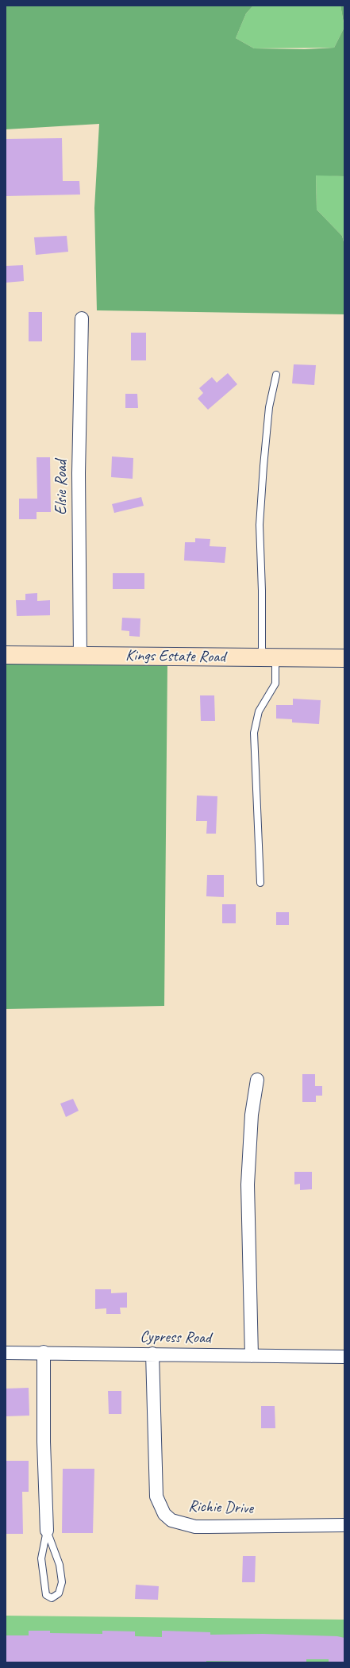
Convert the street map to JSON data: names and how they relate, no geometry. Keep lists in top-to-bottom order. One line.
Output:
{"streets":{"street":["Elsie Road","Kings Estate Road","Cypress Road","Richie Drive"]},"crossings":[["Elsie Road","Kings Estate Road"],["Cypress Road","Richie Drive"]]}
